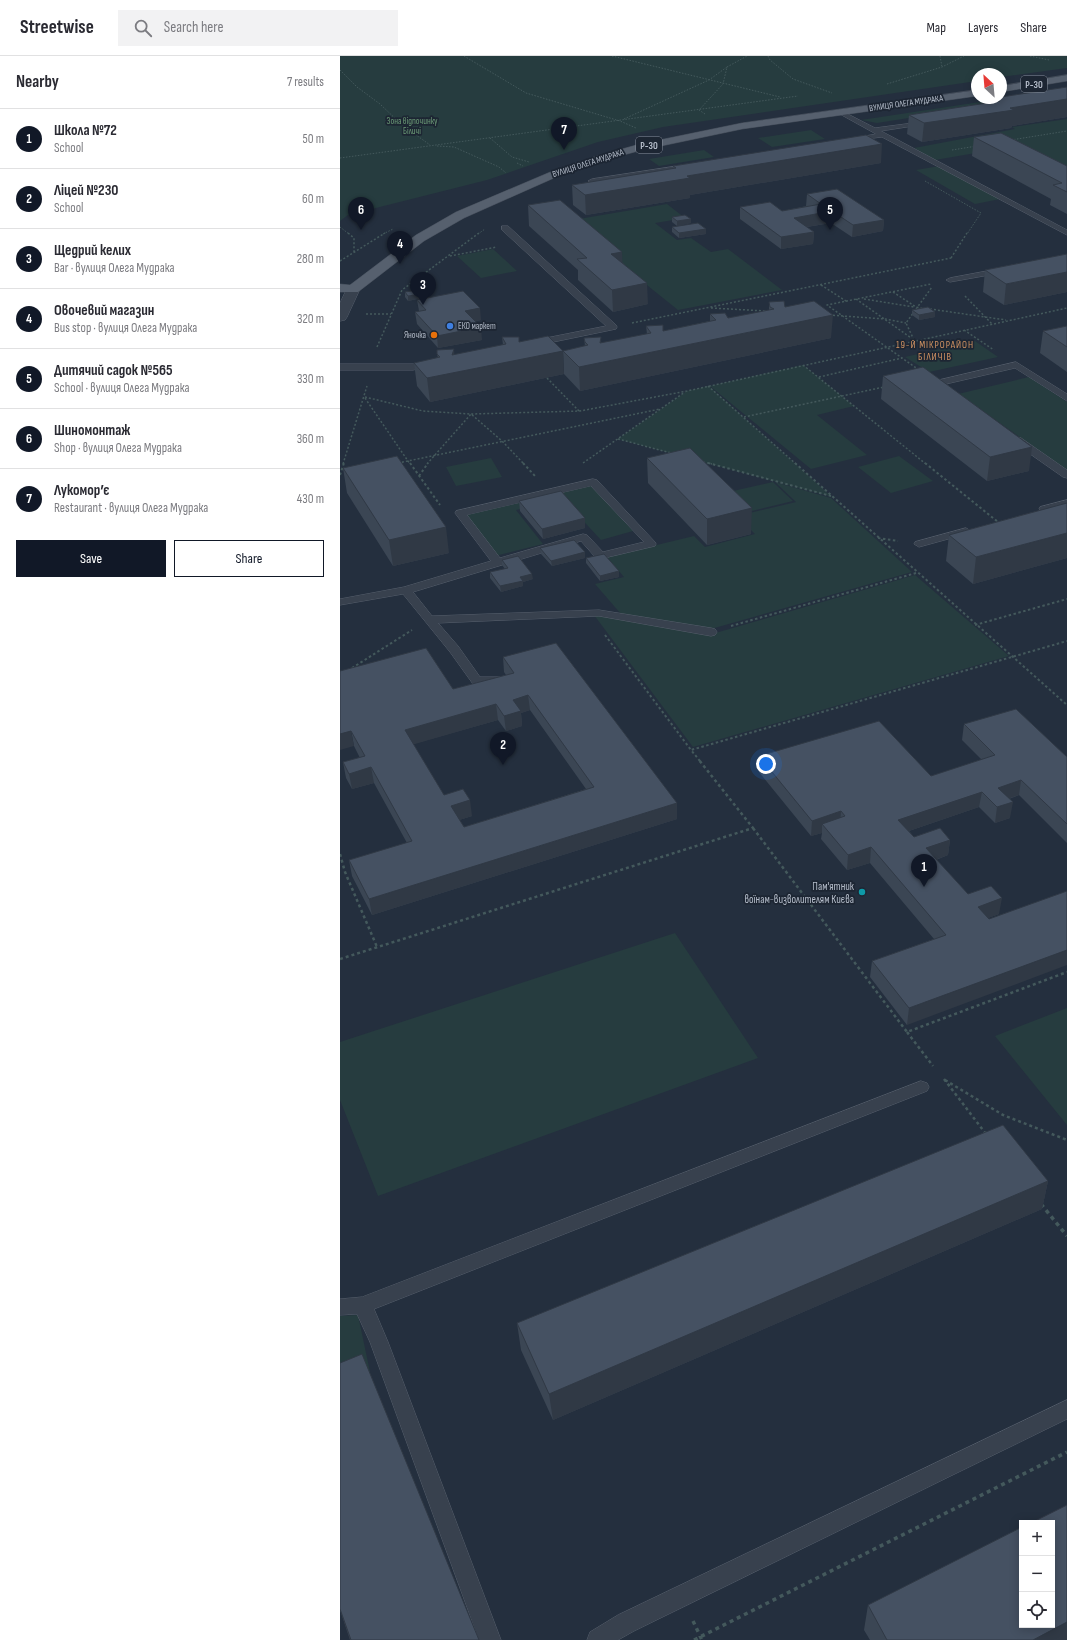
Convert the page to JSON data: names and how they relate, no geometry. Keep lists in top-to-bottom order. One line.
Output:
{"streets":{"main road":["Р-30","ВУЛИЦЯ ОЛЕГА МУДРАКА"]},"districts":["19-Й МІКРОРАЙОН БІЛИЧІВ"],"parks":["Зона відпочинку Біличі"],"places":["ЕКО маркет","Яночка","Пам'ятник воїнам-визволителям Києва"],"north":"top left","page":{"header":"Streetwise","search":"Search here","nav":["Map","Layers","Share"],"heading":["Nearby","7 results"],"list":[{"mark":"1","name":"Школа №72","note":"School","value":"50 m"},{"mark":"2","name":"Ліцей №230","note":"School","value":"60 m"},{"mark":"3","name":"Щедрий келих","note":"Bar · вулиця Олега Мудрака","value":"280 m"},{"mark":"4","name":"Овочевий магазин","note":"Bus stop · вулиця Олега Мудрака","value":"320 m"},{"mark":"5","name":"Дитячий садок №565","note":"School · вулиця Олега Мудрака","value":"330 m"},{"mark":"6","name":"Шиномонтаж","note":"Shop · вулиця Олега Мудрака","value":"360 m"},{"mark":"7","name":"Лукомор’є","note":"Restaurant · вулиця Олега Мудрака","value":"430 m"}],"pins":["7","5","6","4","3","2","1"],"buttons":["Save","Share"],"map_buttons":["+","−"]}}
